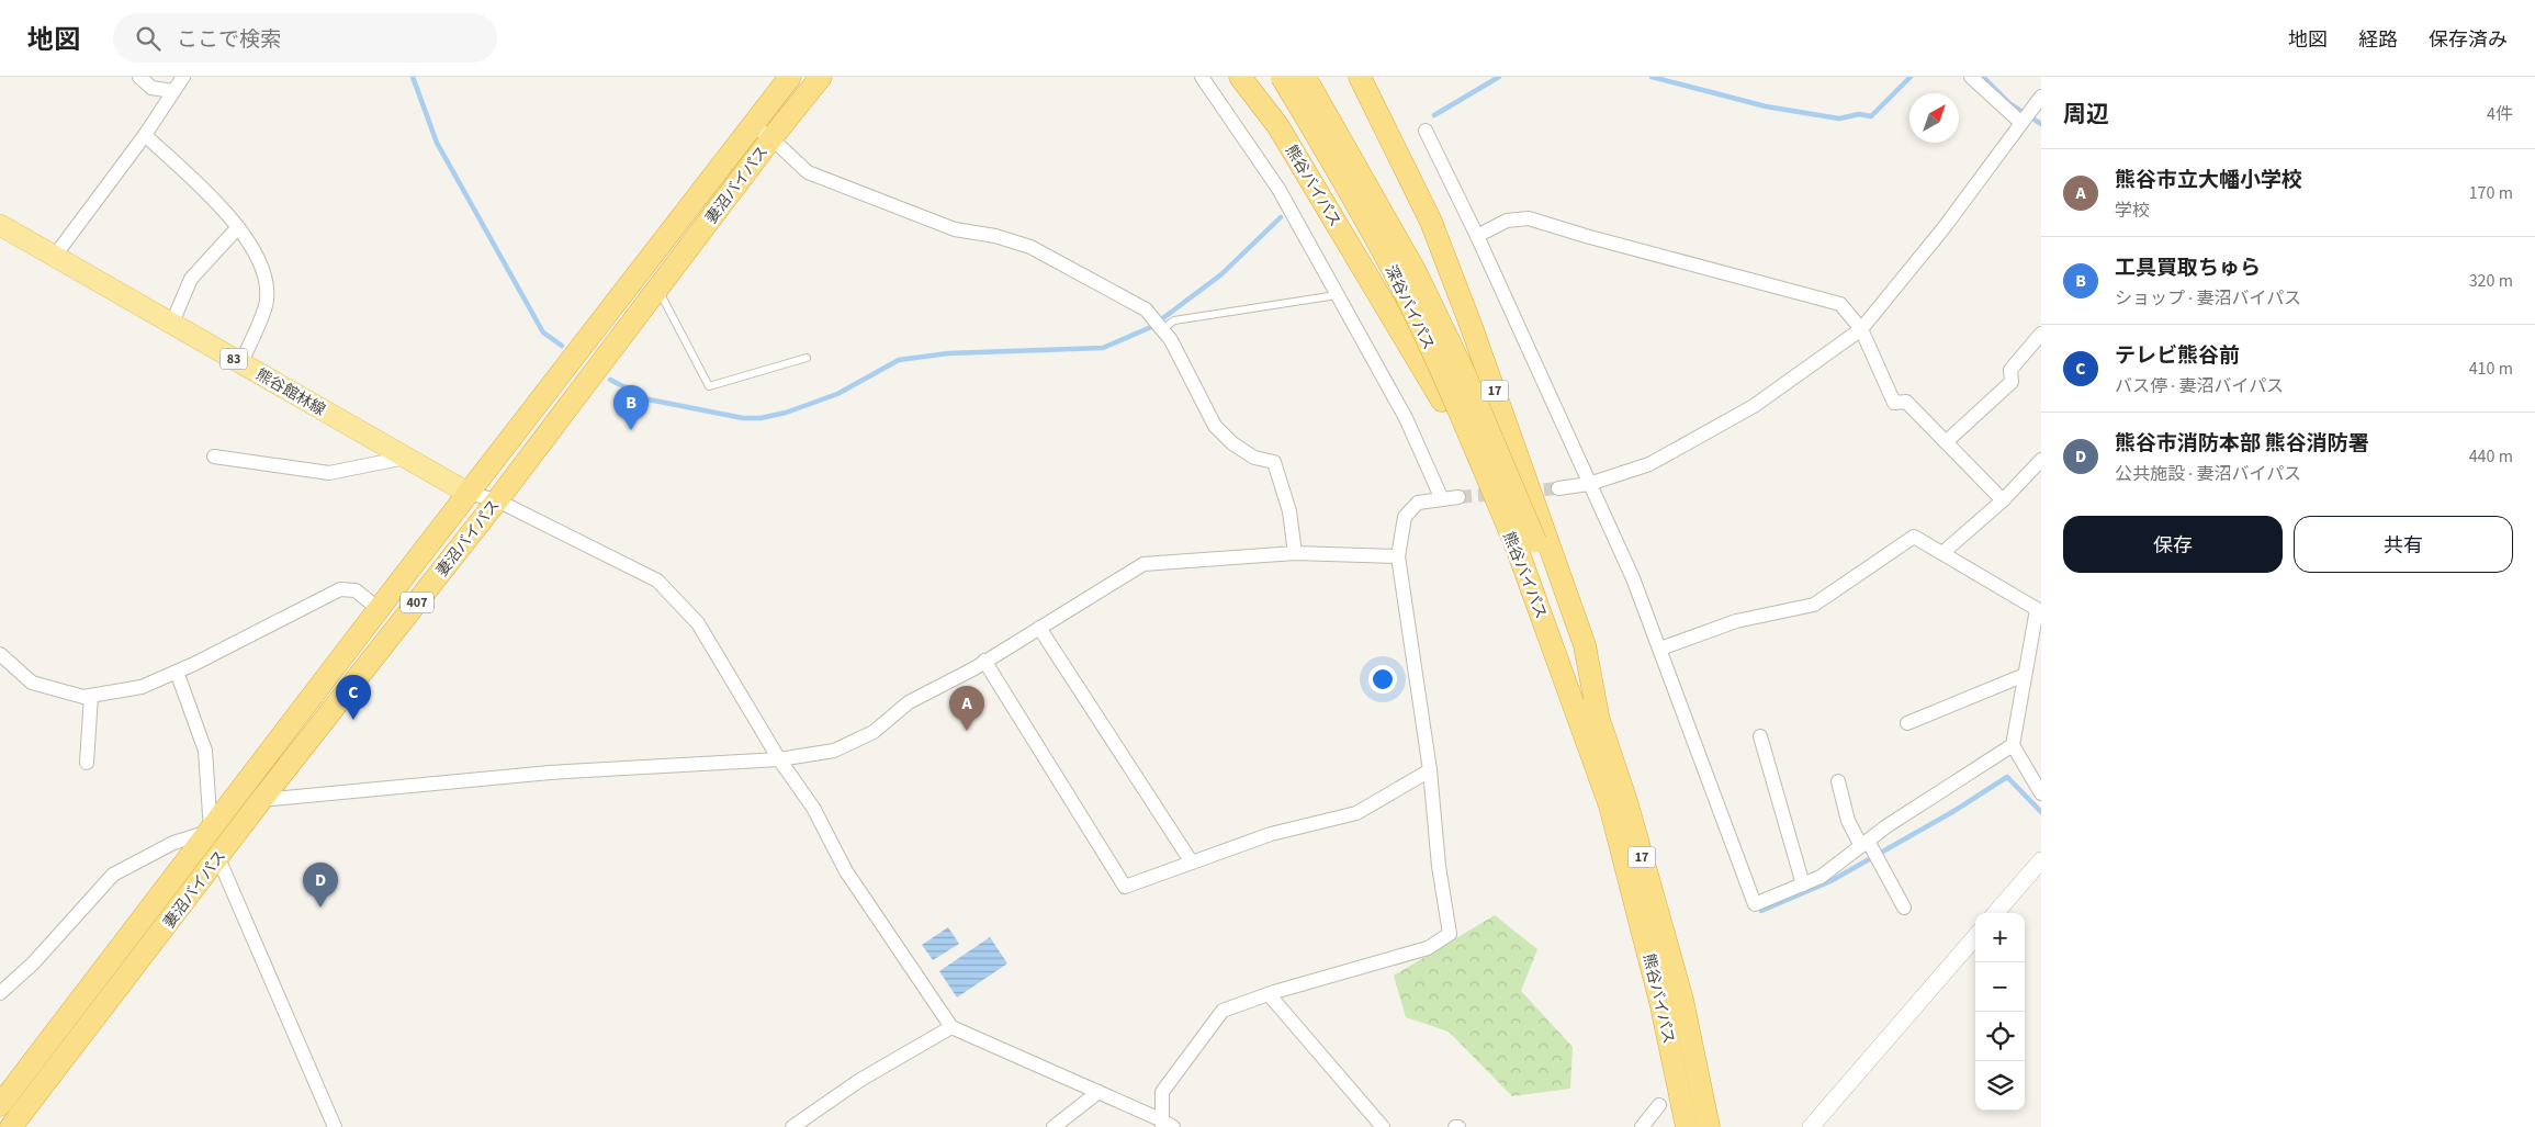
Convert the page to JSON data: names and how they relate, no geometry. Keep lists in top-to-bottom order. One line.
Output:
{"streets":{"highway":["妻沼バイパス","熊谷バイパス","深谷バイパス","17","407"],"main road":["83","熊谷館林線"]},"crossings":[["妻沼バイパス","熊谷館林線"],["熊谷バイパス","深谷バイパス"],["熊谷バイパス","17"]],"north":"top right","page":{"header":"地図","search":"ここで検索","nav":["地図","経路","保存済み"],"heading":["周辺","4件"],"list":[{"mark":"A","name":"熊谷市立大幡小学校","note":"学校","value":"170 m"},{"mark":"B","name":"工具買取ちゅら","note":"ショップ · 妻沼バイパス","value":"320 m"},{"mark":"C","name":"テレビ熊谷前","note":"バス停 · 妻沼バイパス","value":"410 m"},{"mark":"D","name":"熊谷市消防本部 熊谷消防署","note":"公共施設 · 妻沼バイパス","value":"440 m"}],"pins":["B","C","A","D"],"buttons":["保存","共有"],"map_buttons":["+","−"]}}
